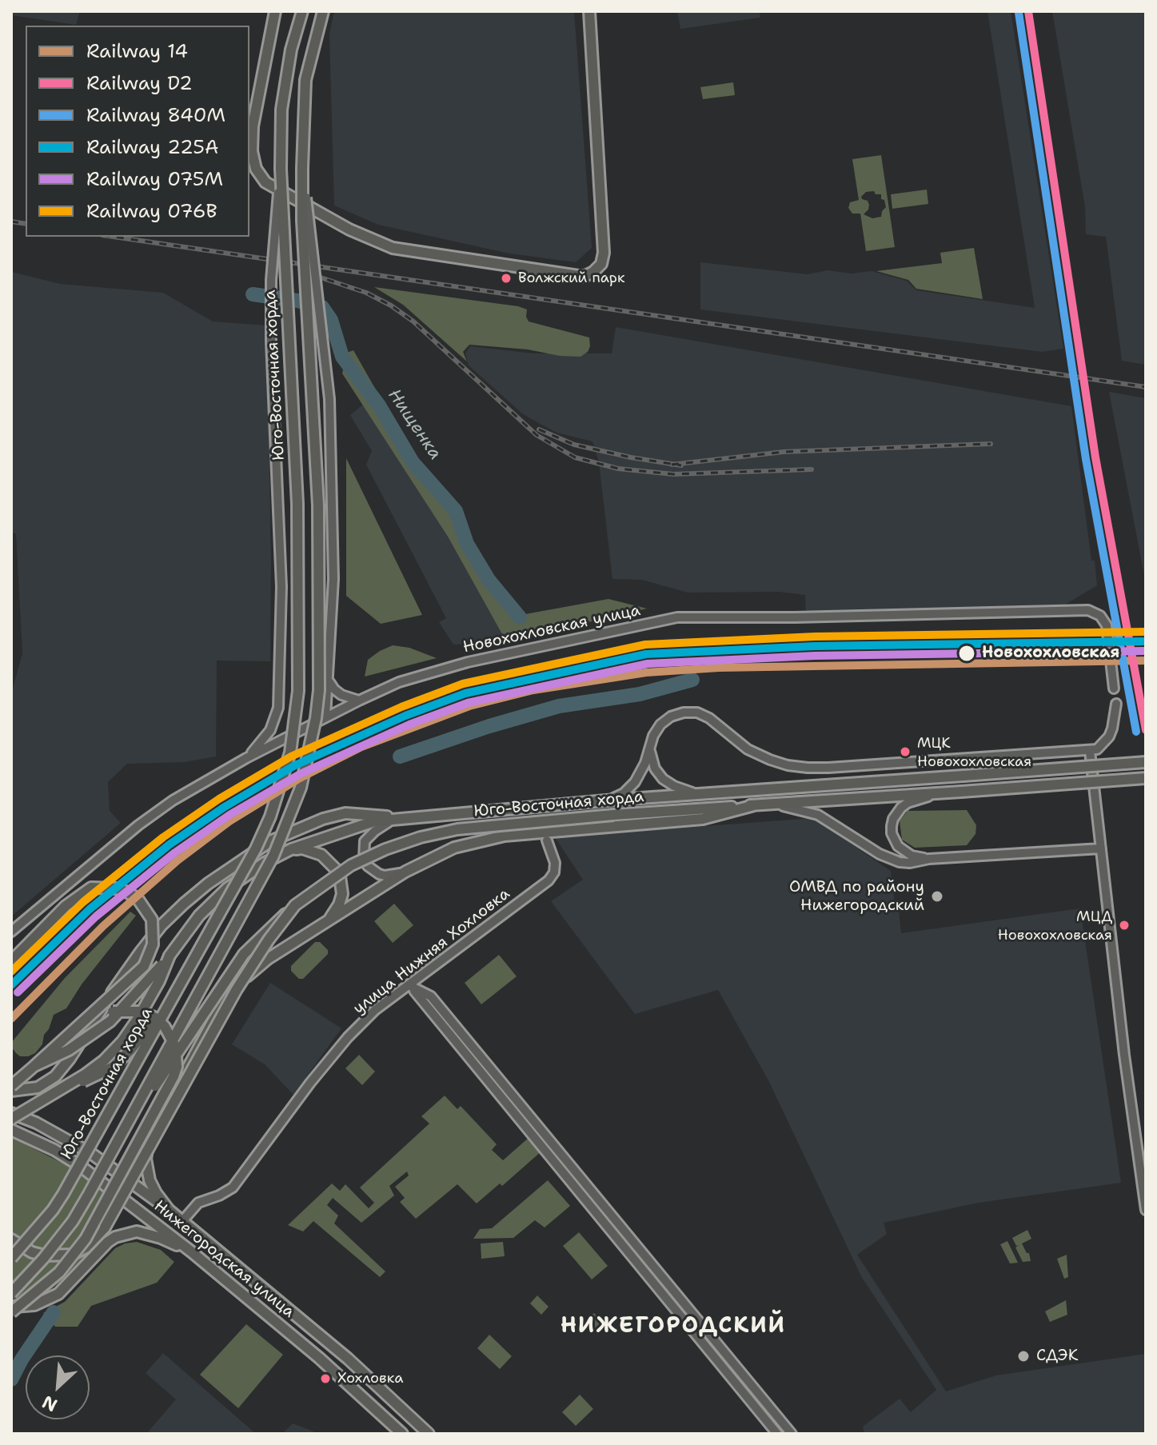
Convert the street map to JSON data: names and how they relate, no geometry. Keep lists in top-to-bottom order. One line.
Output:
{"streets":{"main road":["Юго-Восточная хорда","Нижегородская улица"],"street":["Новохохловская улица","улица Нижняя Хохловка"]},"crossings":[["улица Нижняя Хохловка","Нижегородская улица"]],"districts":["НИЖЕГОРОДСКИЙ"],"water":["Нищенка"],"places":["Волжский парк","Новохохловская","МЦК Новохохловская","ОМВД по району Нижегородский","МЦД Новохохловская","СДЭК","Хохловка"],"lines":["rail line D2","rail line 840М","rail line 076В","rail line 225А","rail line 075М","rail line 14"],"legend":["Railway 14","Railway D2","Railway 840М","Railway 225А","Railway 075М","Railway 076В"],"north":"bottom left"}
